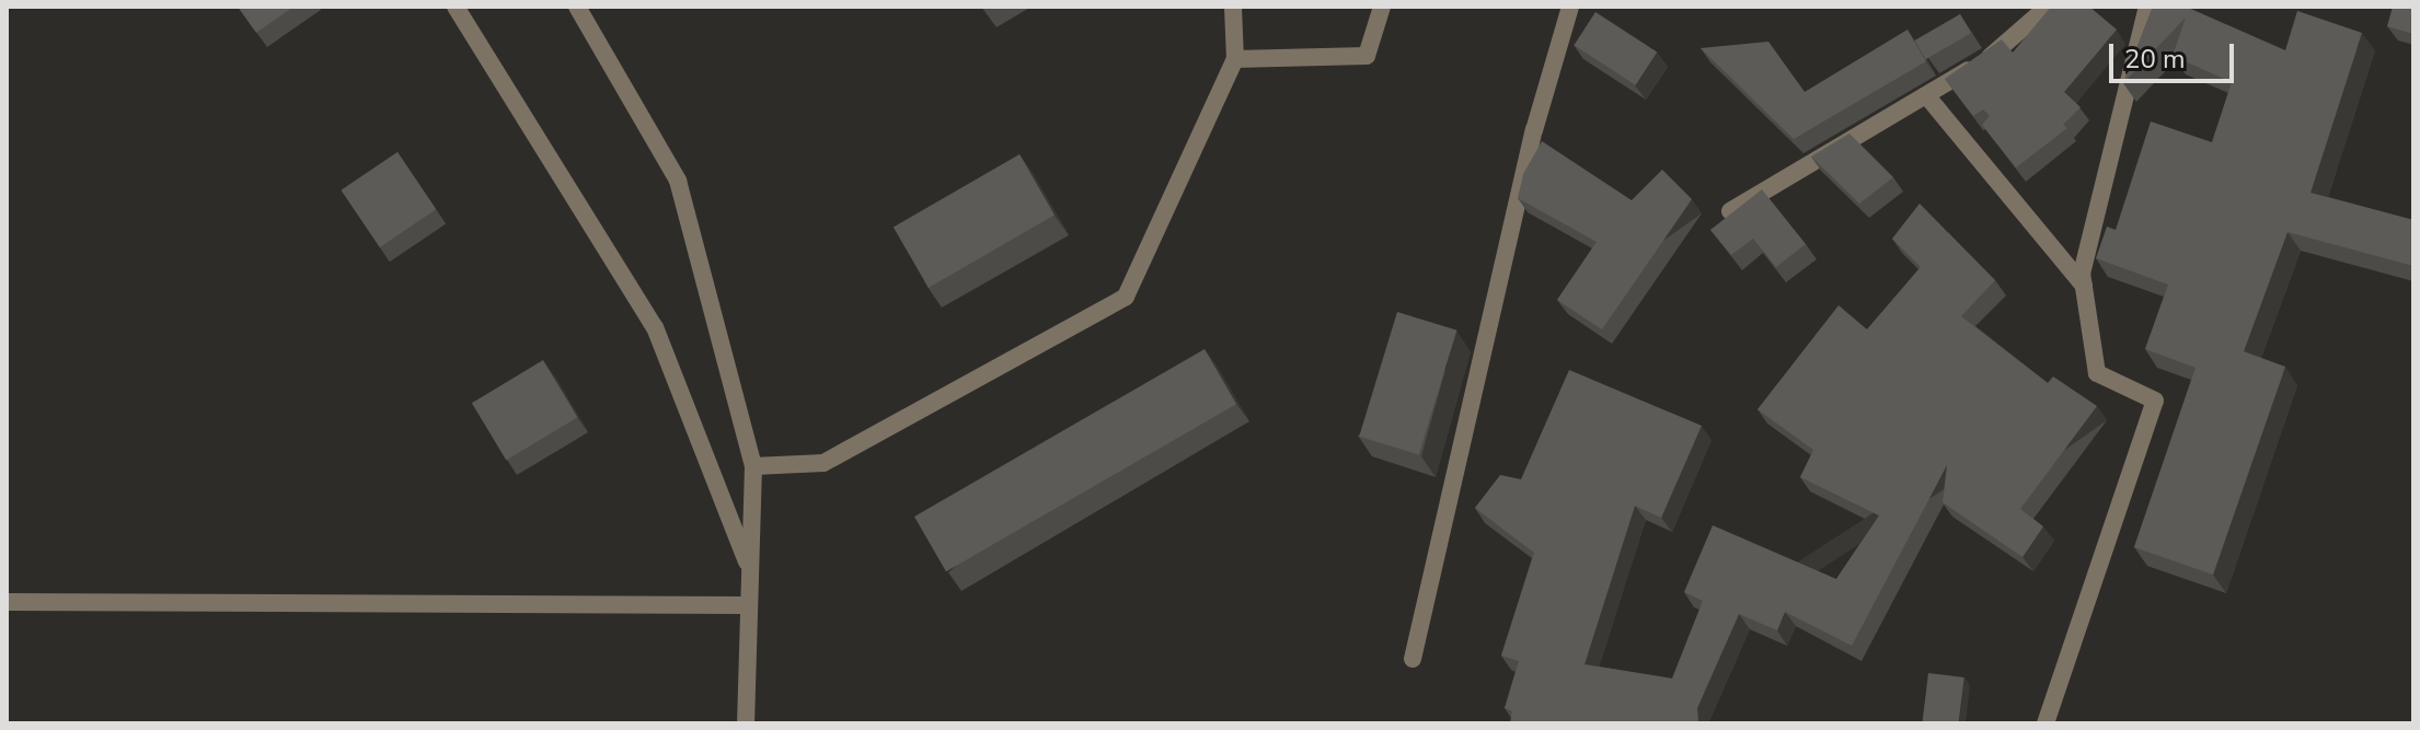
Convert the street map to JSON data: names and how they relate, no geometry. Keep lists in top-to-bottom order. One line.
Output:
{"scale_bar":"20 m"}
